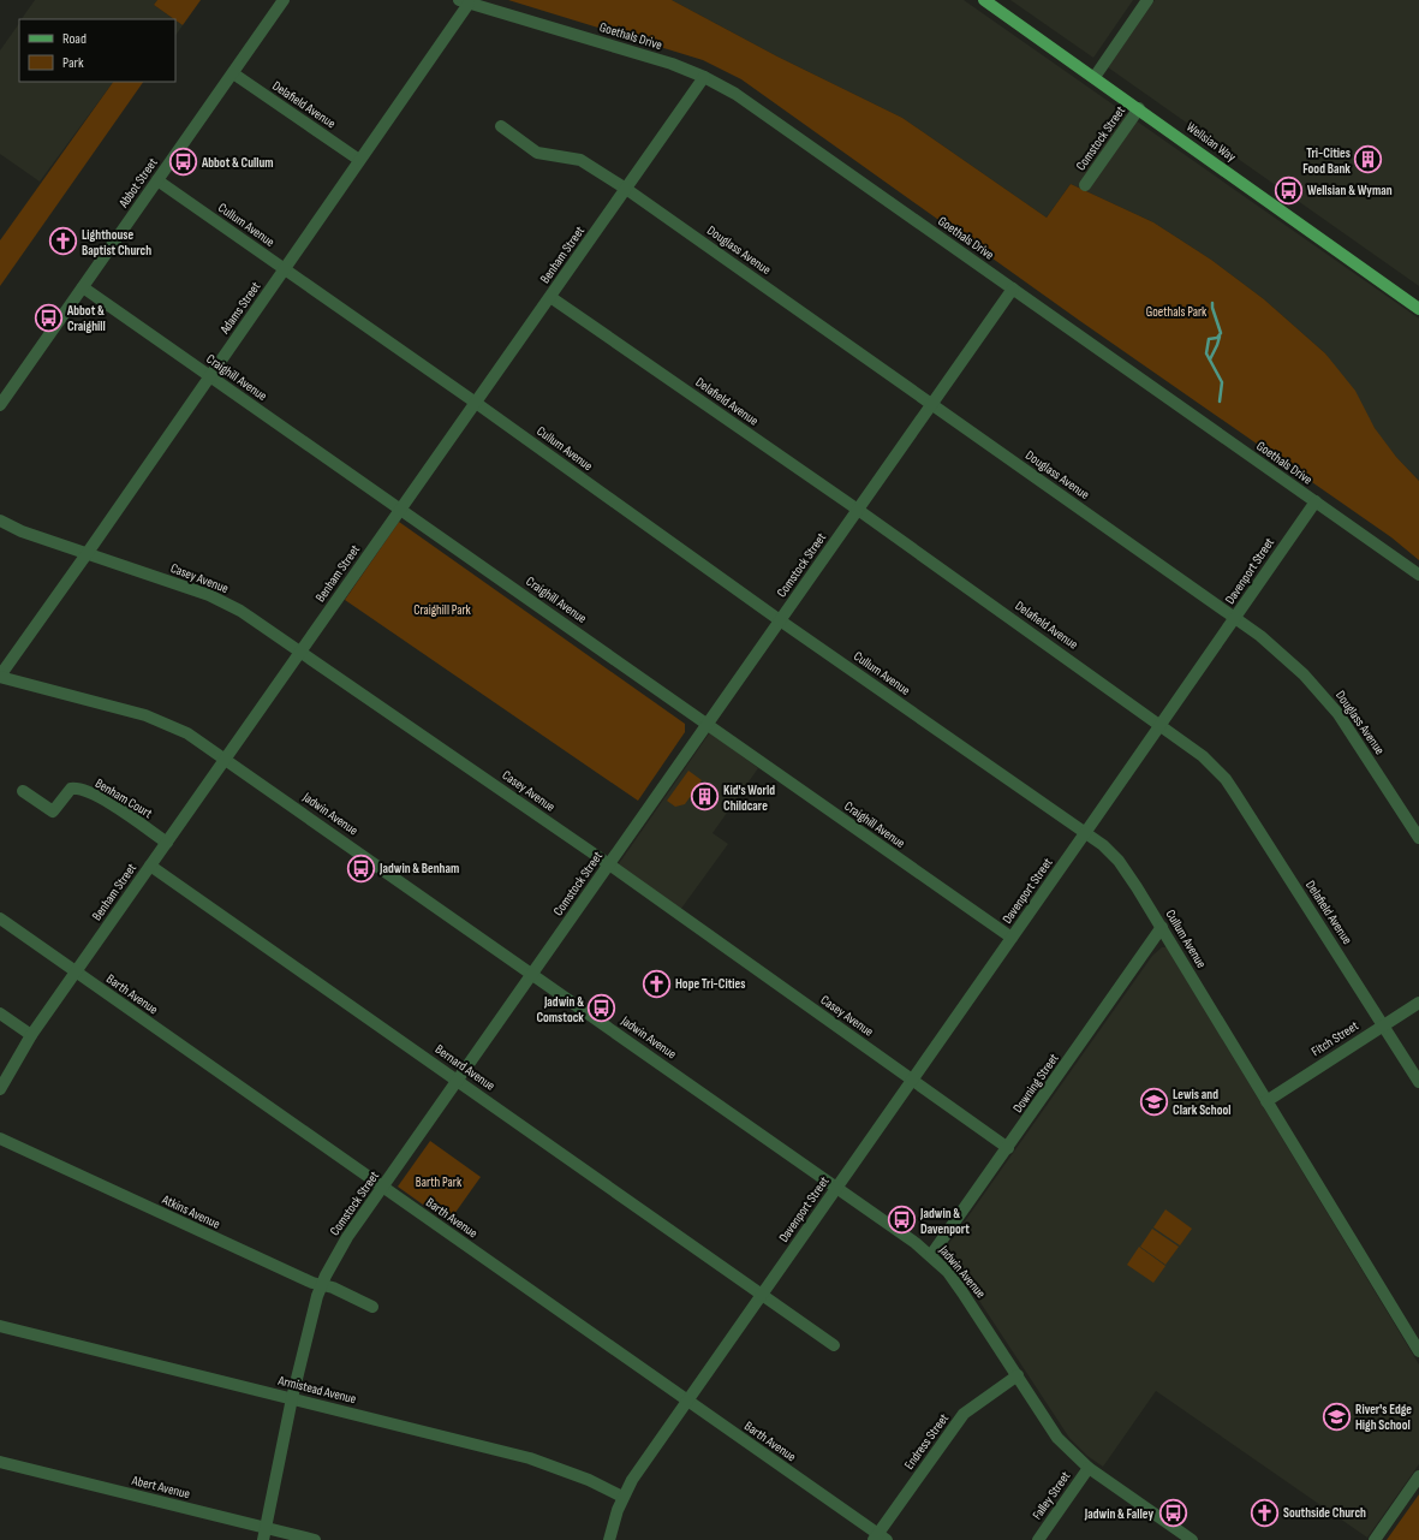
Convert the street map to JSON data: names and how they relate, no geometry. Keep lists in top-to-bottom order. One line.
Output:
{"streets":{"main road":["Wellsian Way"],"street":["Goethals Drive","Delafield Avenue","Comstock Street","Abbot Street","Cullum Avenue","Douglass Avenue","Benham Street","Adams Street","Craighill Avenue","Davenport Street","Casey Avenue","Benham Court","Jadwin Avenue","Barth Avenue","Fitch Street","Bernard Avenue","Downing Street","Atkins Avenue","Armistead Avenue","Endress Street","Abert Avenue","Falley Street"]},"crossings":[["Goethals Drive","Comstock Street"],["Goethals Drive","Benham Street"],["Goethals Drive","Adams Street"],["Goethals Drive","Davenport Street"],["Delafield Avenue","Comstock Street"],["Delafield Avenue","Abbot Street"],["Delafield Avenue","Benham Street"],["Delafield Avenue","Adams Street"],["Delafield Avenue","Davenport Street"],["Delafield Avenue","Fitch Street"],["Comstock Street","Wellsian Way"],["Comstock Street","Cullum Avenue"],["Comstock Street","Douglass Avenue"],["Comstock Street","Craighill Avenue"],["Comstock Street","Casey Avenue"],["Comstock Street","Jadwin Avenue"],["Comstock Street","Barth Avenue"],["Comstock Street","Bernard Avenue"],["Comstock Street","Atkins Avenue"],["Comstock Street","Armistead Avenue"],["Comstock Street","Abert Avenue"],["Abbot Street","Cullum Avenue"],["Abbot Street","Craighill Avenue"],["Cullum Avenue","Benham Street"],["Cullum Avenue","Adams Street"],["Cullum Avenue","Davenport Street"],["Cullum Avenue","Fitch Street"],["Cullum Avenue","Downing Street"],["Douglass Avenue","Benham Street"],["Douglass Avenue","Davenport Street"],["Benham Street","Craighill Avenue"],["Benham Street","Casey Avenue"],["Benham Street","Benham Court"],["Benham Street","Jadwin Avenue"],["Benham Street","Barth Avenue"],["Benham Street","Bernard Avenue"],["Adams Street","Craighill Avenue"],["Adams Street","Casey Avenue"],["Adams Street","Jadwin Avenue"],["Craighill Avenue","Davenport Street"],["Davenport Street","Casey Avenue"],["Davenport Street","Jadwin Avenue"],["Davenport Street","Barth Avenue"],["Davenport Street","Bernard Avenue"],["Davenport Street","Armistead Avenue"],["Casey Avenue","Downing Street"],["Jadwin Avenue","Downing Street"],["Jadwin Avenue","Endress Street"],["Jadwin Avenue","Falley Street"],["Barth Avenue","Endress Street"]],"parks":["Goethals Park","Craighill Park","Barth Park"],"places":{"building":["Tri-Cities Food Bank","Kid's World Childcare"],"bus stop":["Abbot & Cullum","Wellsian & Wyman","Abbot & Craighill","Jadwin & Benham","Jadwin & Comstock","Jadwin & Davenport","Jadwin & Falley"],"church":["Lighthouse Baptist Church","Hope Tri-Cities","Southside Church"],"school or university":["Lewis and Clark School","River's Edge High School"]},"legend":["Road","Park"]}
